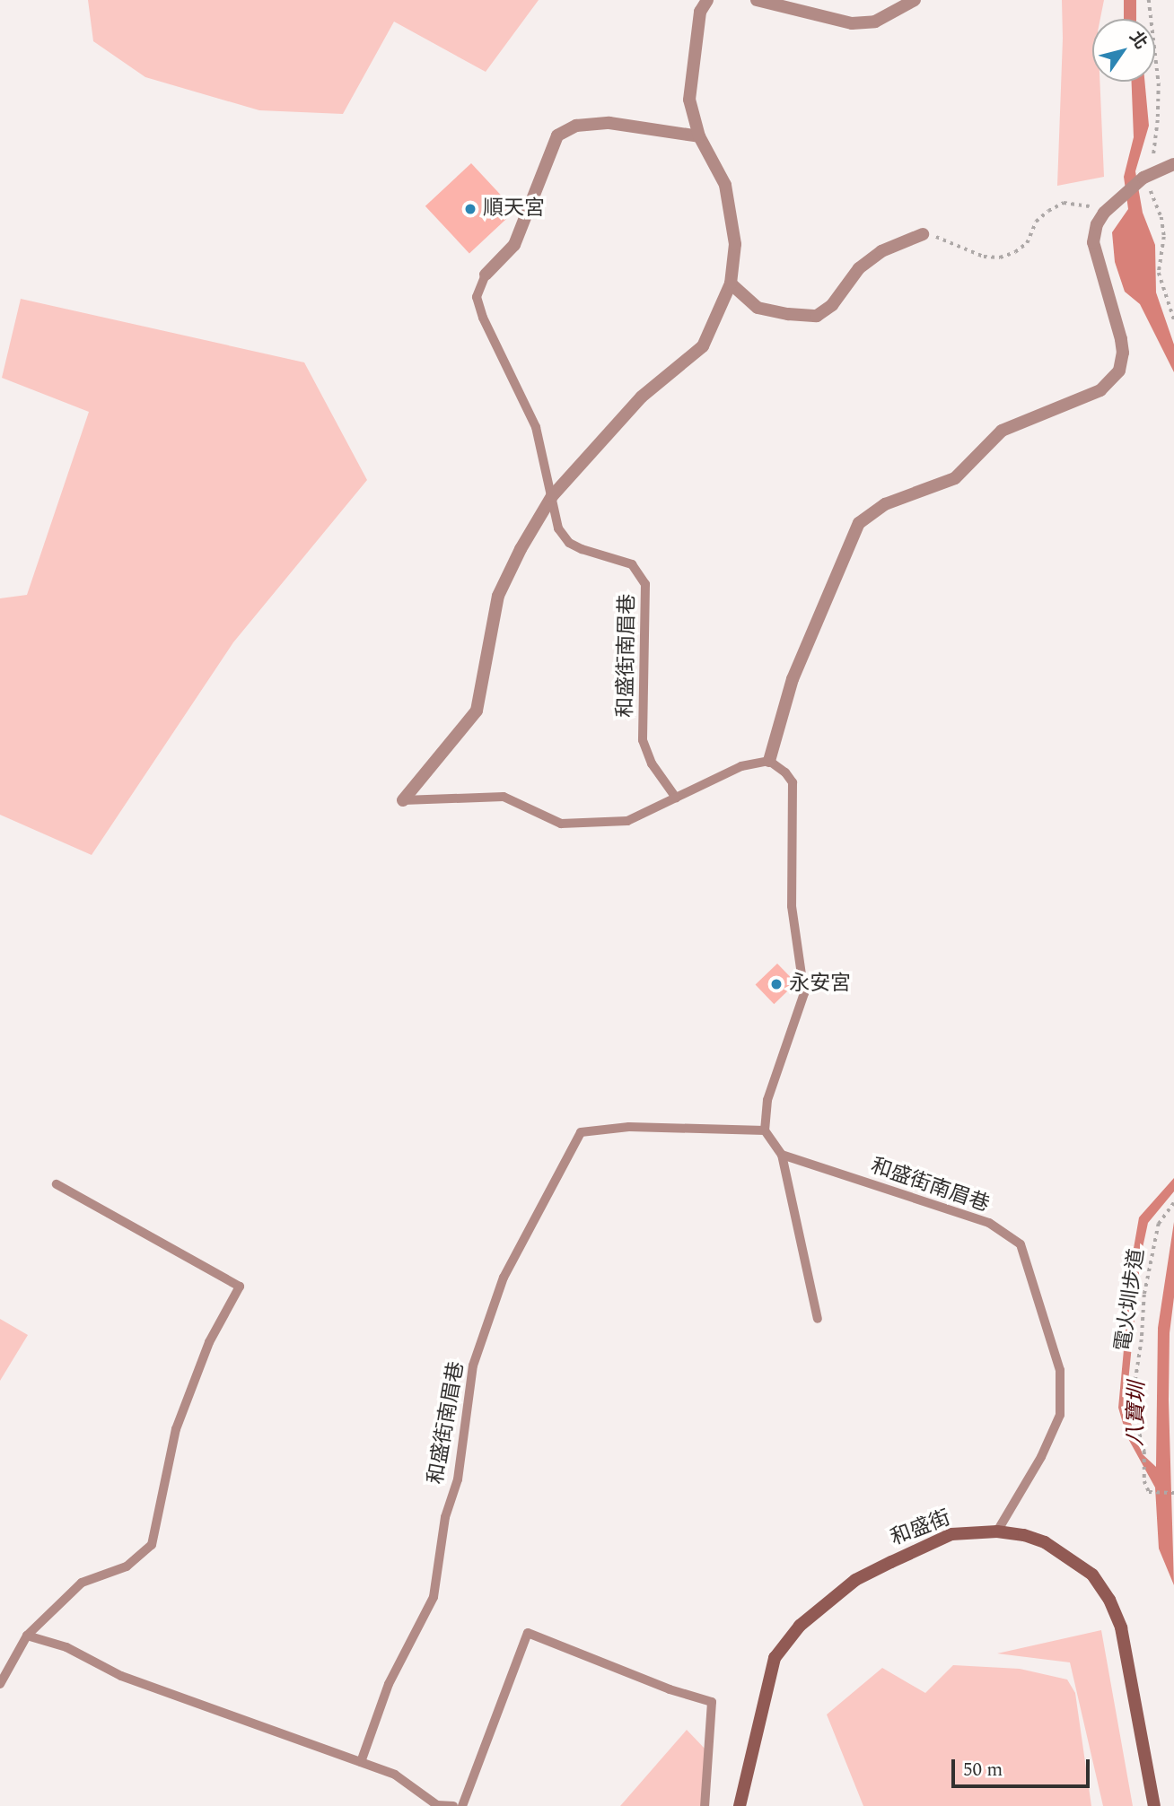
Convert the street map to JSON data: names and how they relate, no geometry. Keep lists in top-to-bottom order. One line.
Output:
{"streets":{"main road":["和盛街"],"lane":["和盛街南眉巷"],"path":["電火圳步道"]},"crossings":[["和盛街南眉巷","和盛街"]],"water":["八寶圳"],"places":["順天宮","永安宮"],"scale_bar":"50 m","north":"top right"}
